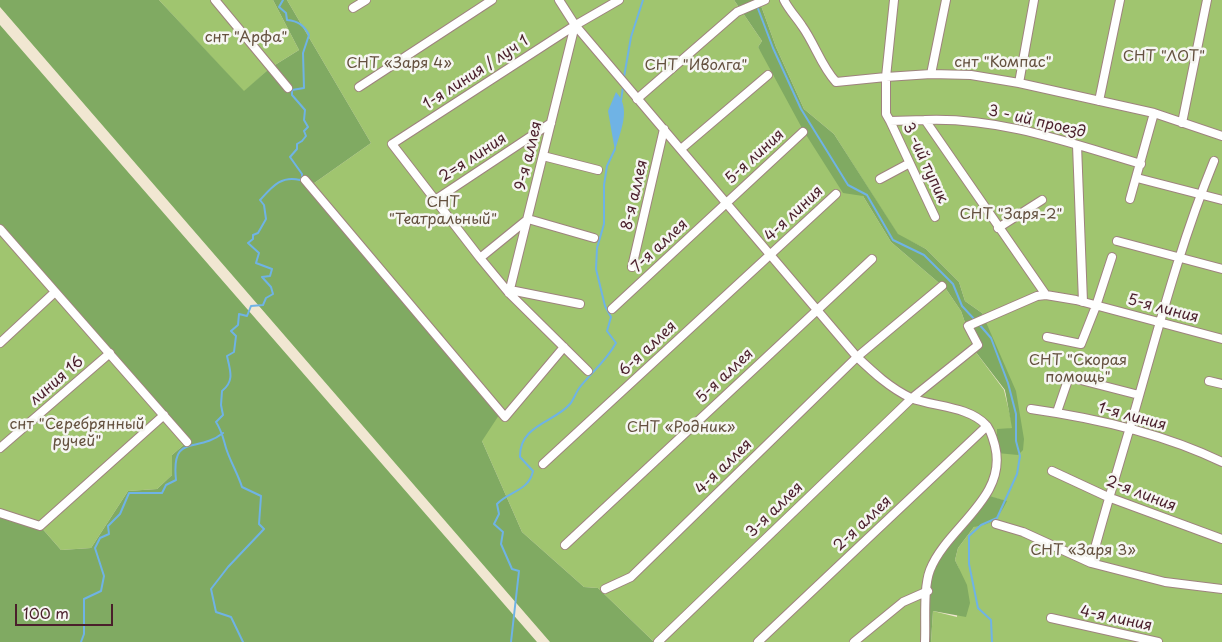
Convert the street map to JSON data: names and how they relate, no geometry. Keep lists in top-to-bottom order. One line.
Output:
{"streets":{"street":["1-я линия / луч 1","3 - ий проезд","9-я аллея","5-я линия","2=я линия","3 -ий тупик","8-я аллея","4-я линия","7-я аллея","6-я аллея","5-я аллея","линия 16","1-я линия","4-я аллея","2-я линия","3-я аллея","2-я аллея"]},"crossings":[["1-я линия / луч 1","9-я аллея"],["1-я линия / луч 1","2=я линия"],["3 - ий проезд","3 -ий тупик"],["9-я аллея","2=я линия"],["5-я линия","7-я аллея"],["4-я линия","6-я аллея"]],"parks":["снт \"Арфа\"","СНТ \"ЛОТ\"","снт \"Компас\"","СНТ «Заря 4»","СНТ \"Иволга\"","СНТ \"Театральный\"","СНТ \"Заря-2\"","СНТ \"Скорая помощь\"","снт \"Серебрянный ручей\"","СНТ «Родник»","СНТ «Заря 3»"],"scale_bar":"100 m"}
